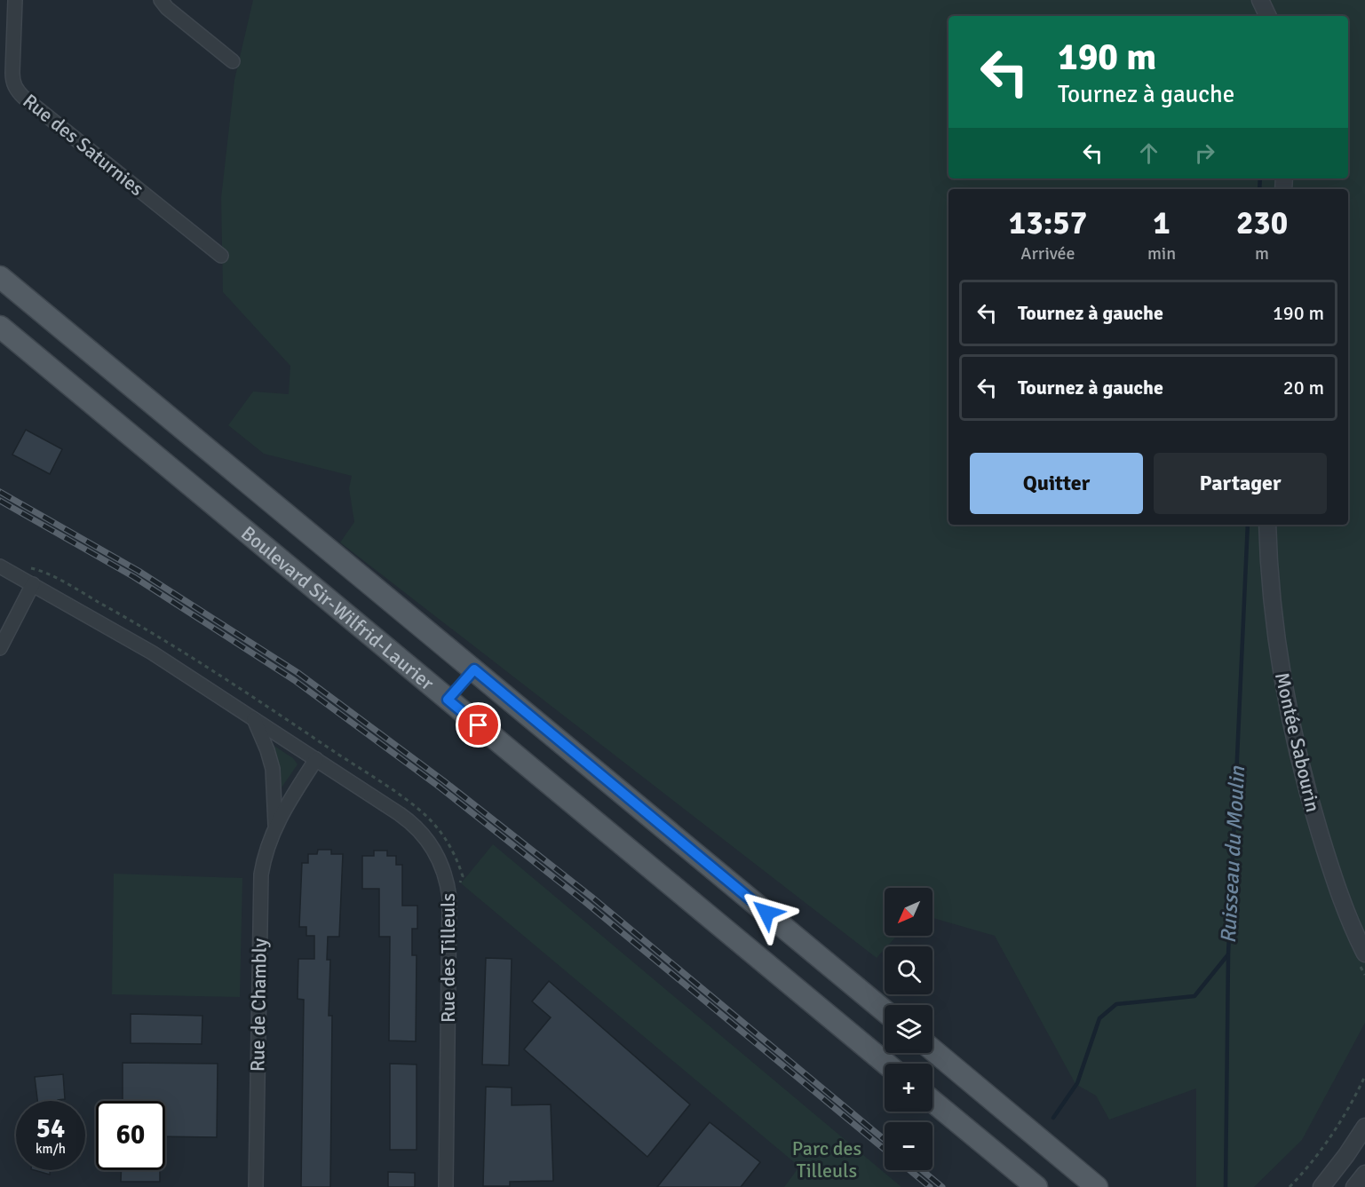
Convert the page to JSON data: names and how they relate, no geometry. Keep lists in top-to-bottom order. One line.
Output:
{"streets":{"main road":["Boulevard Sir-Wilfrid-Laurier"],"street":["Rue des Saturnies","Montée Sabourin","Rue des Tilleuls","Rue de Chambly"]},"crossings":[["Rue des Tilleuls","Rue de Chambly"]],"water":["Ruisseau du Moulin"],"parks":["Parc des Tilleuls"],"north":"bottom left","page":{"turn":["190 m","Tournez à gauche"],"eta":["13:57","Arrivée","1","min","230","m"],"list":[{"name":"Tournez à gauche","value":"190 m"},{"name":"Tournez à gauche","value":"20 m"}],"buttons":["Quitter","Partager"],"map_buttons":["+","−"],"speed":"54 km/h","limit":"60"}}
